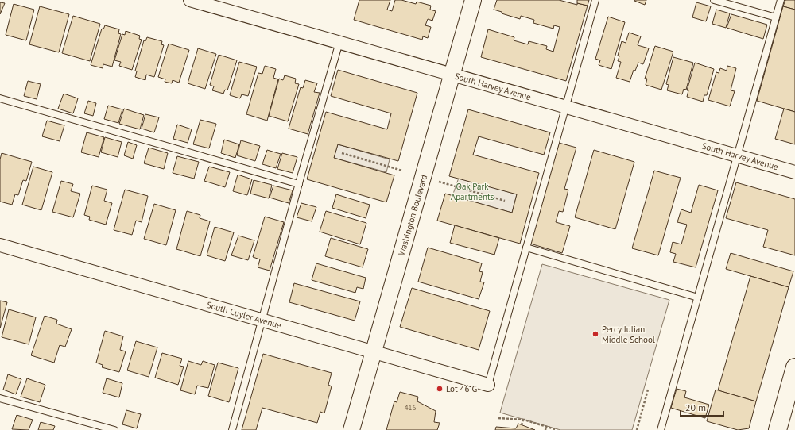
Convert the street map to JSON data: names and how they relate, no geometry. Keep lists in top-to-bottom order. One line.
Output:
{"streets":{"street":["South Harvey Avenue","Washington Boulevard","South Cuyler Avenue"]},"crossings":[["South Harvey Avenue","Washington Boulevard"],["Washington Boulevard","South Cuyler Avenue"]],"parks":["Oak Park Apartments"],"places":["Percy Julian Middle School","Lot 46 G"],"house_numbers":["416"],"scale_bar":"20 m"}
